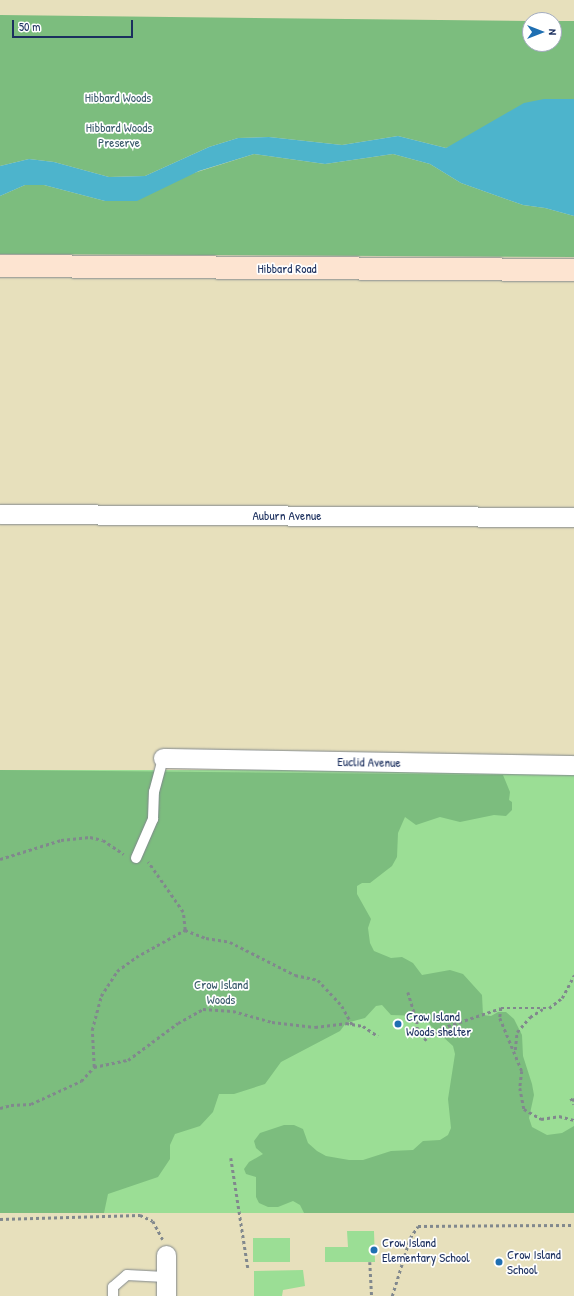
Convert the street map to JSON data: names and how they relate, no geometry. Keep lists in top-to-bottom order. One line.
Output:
{"streets":{"street":["Hibbard Road","Auburn Avenue","Euclid Avenue"]},"parks":["Hibbard Woods","Hibbard Woods Preserve","Crow Island Woods"],"places":["Crow Island Woods shelter","Crow Island Elementary School","Crow Island School"],"scale_bar":"50 m","north":"right"}
